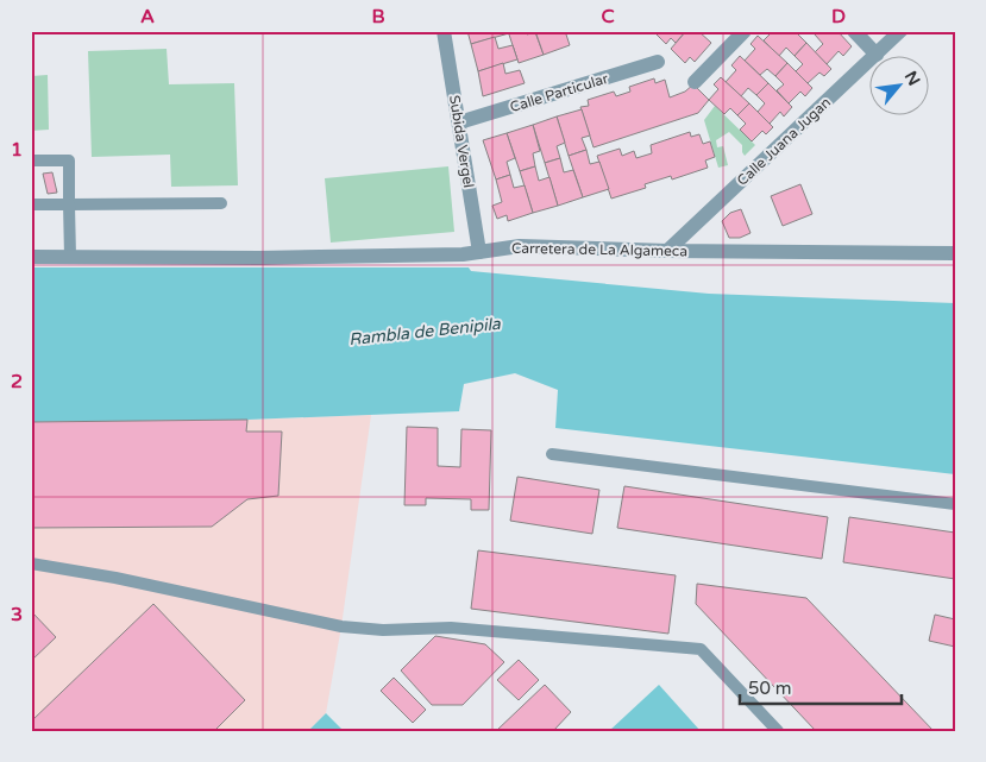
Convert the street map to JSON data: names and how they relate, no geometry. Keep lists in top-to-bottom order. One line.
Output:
{"streets":{"street":["Calle Particular","Subida Vergel","Calle Juana Jugan","Carretera de La Algameca"]},"crossings":[["Calle Particular","Subida Vergel"],["Subida Vergel","Carretera de La Algameca"],["Calle Juana Jugan","Carretera de La Algameca"]],"water":["Rambla de Benipila"],"scale_bar":"50 m","north":"top right","grid":{"columns":["A","B","C","D"],"rows":["1","2","3"]}}
